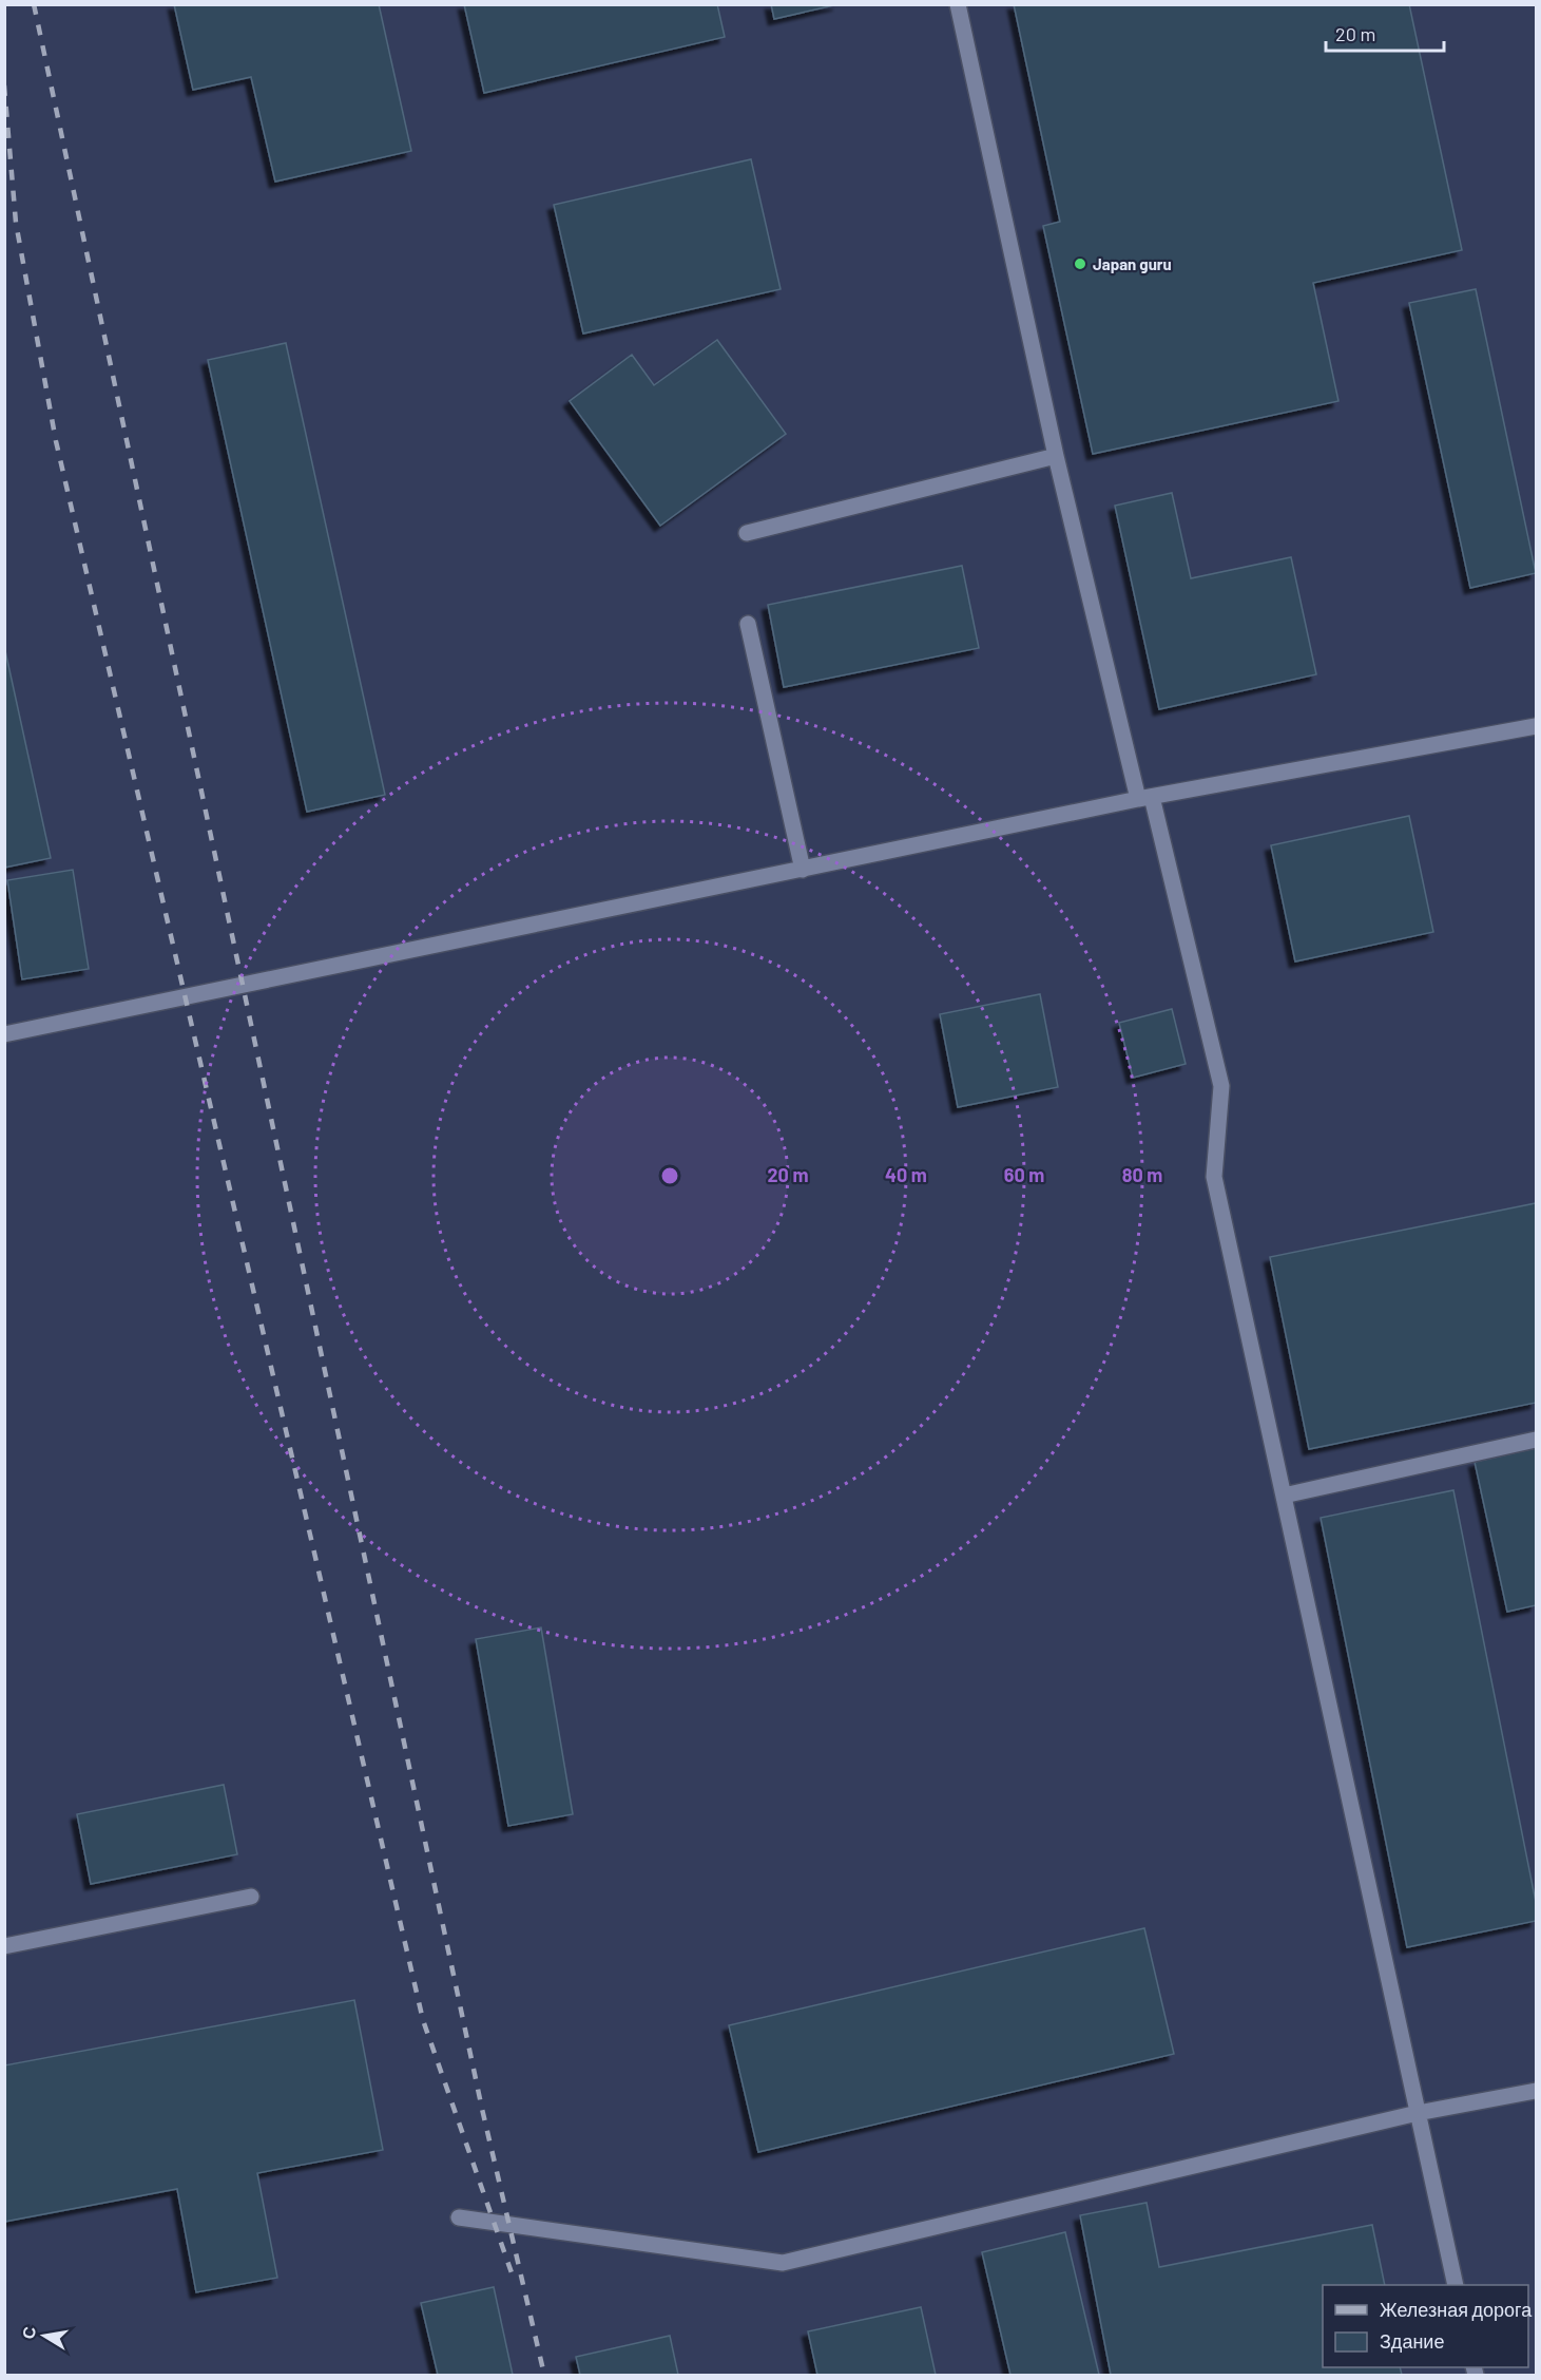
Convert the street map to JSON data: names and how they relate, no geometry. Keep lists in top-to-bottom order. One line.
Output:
{"places":["Japan guru"],"legend":["Железная дорога","Здание"],"scale_bar":"20 m","north":"left","rings":["20 m","40 m","60 m","80 m"]}
